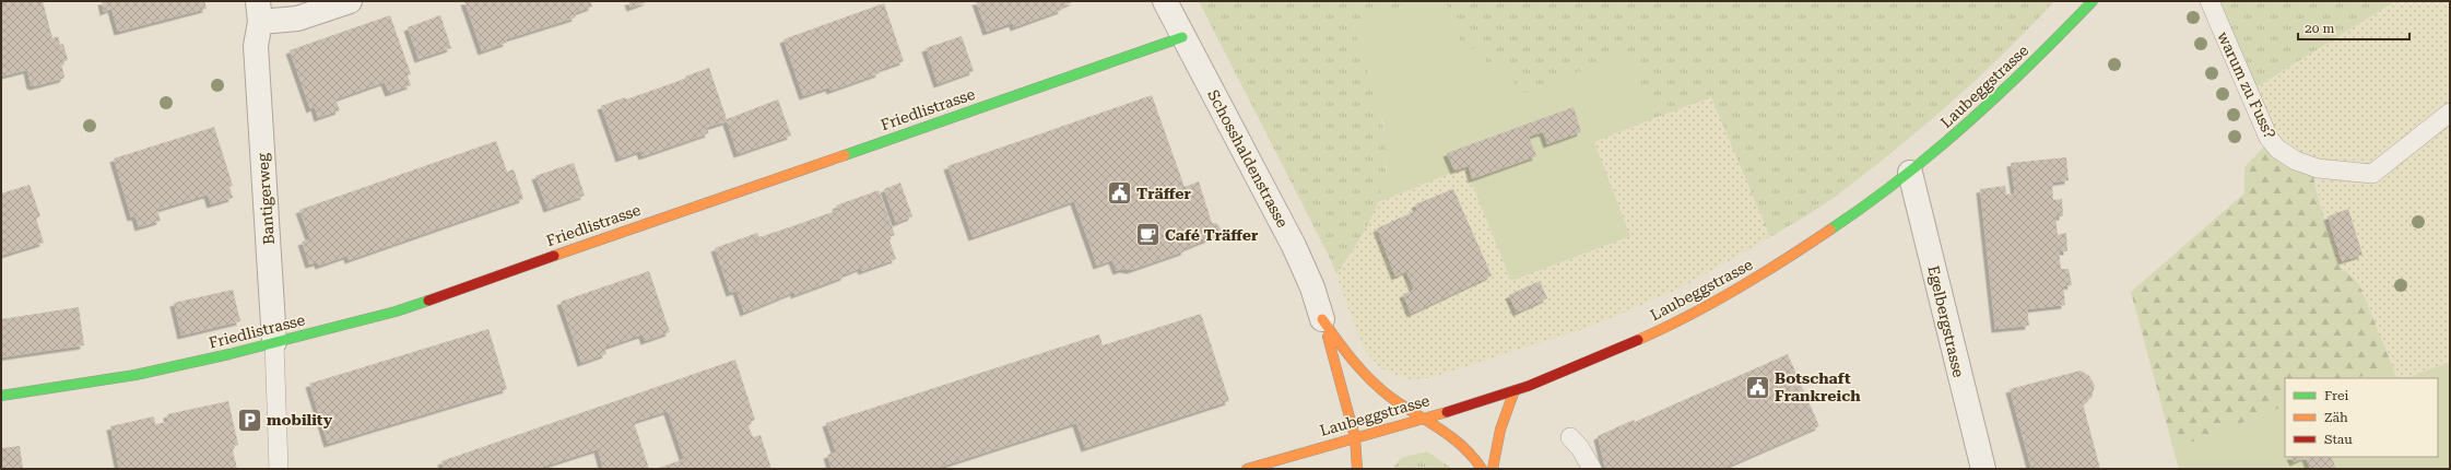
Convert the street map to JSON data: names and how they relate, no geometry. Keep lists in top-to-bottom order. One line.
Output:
{"streets":{"street":["Laubeggstrasse","Friedlistrasse","Schosshaldenstrasse","Bantigerweg","Egelbergstrasse"],"lane":["warum zu Fuss?"]},"crossings":[["Laubeggstrasse","Schosshaldenstrasse"],["Laubeggstrasse","Egelbergstrasse"],["Friedlistrasse","Schosshaldenstrasse"],["Friedlistrasse","Bantigerweg"]],"places":{"public building":["Träffer","Botschaft Frankreich"],"cafe":["Café Träffer"],"parking":["mobility"]},"legend":["Frei","Zäh","Stau"],"scale_bar":"20 m"}
